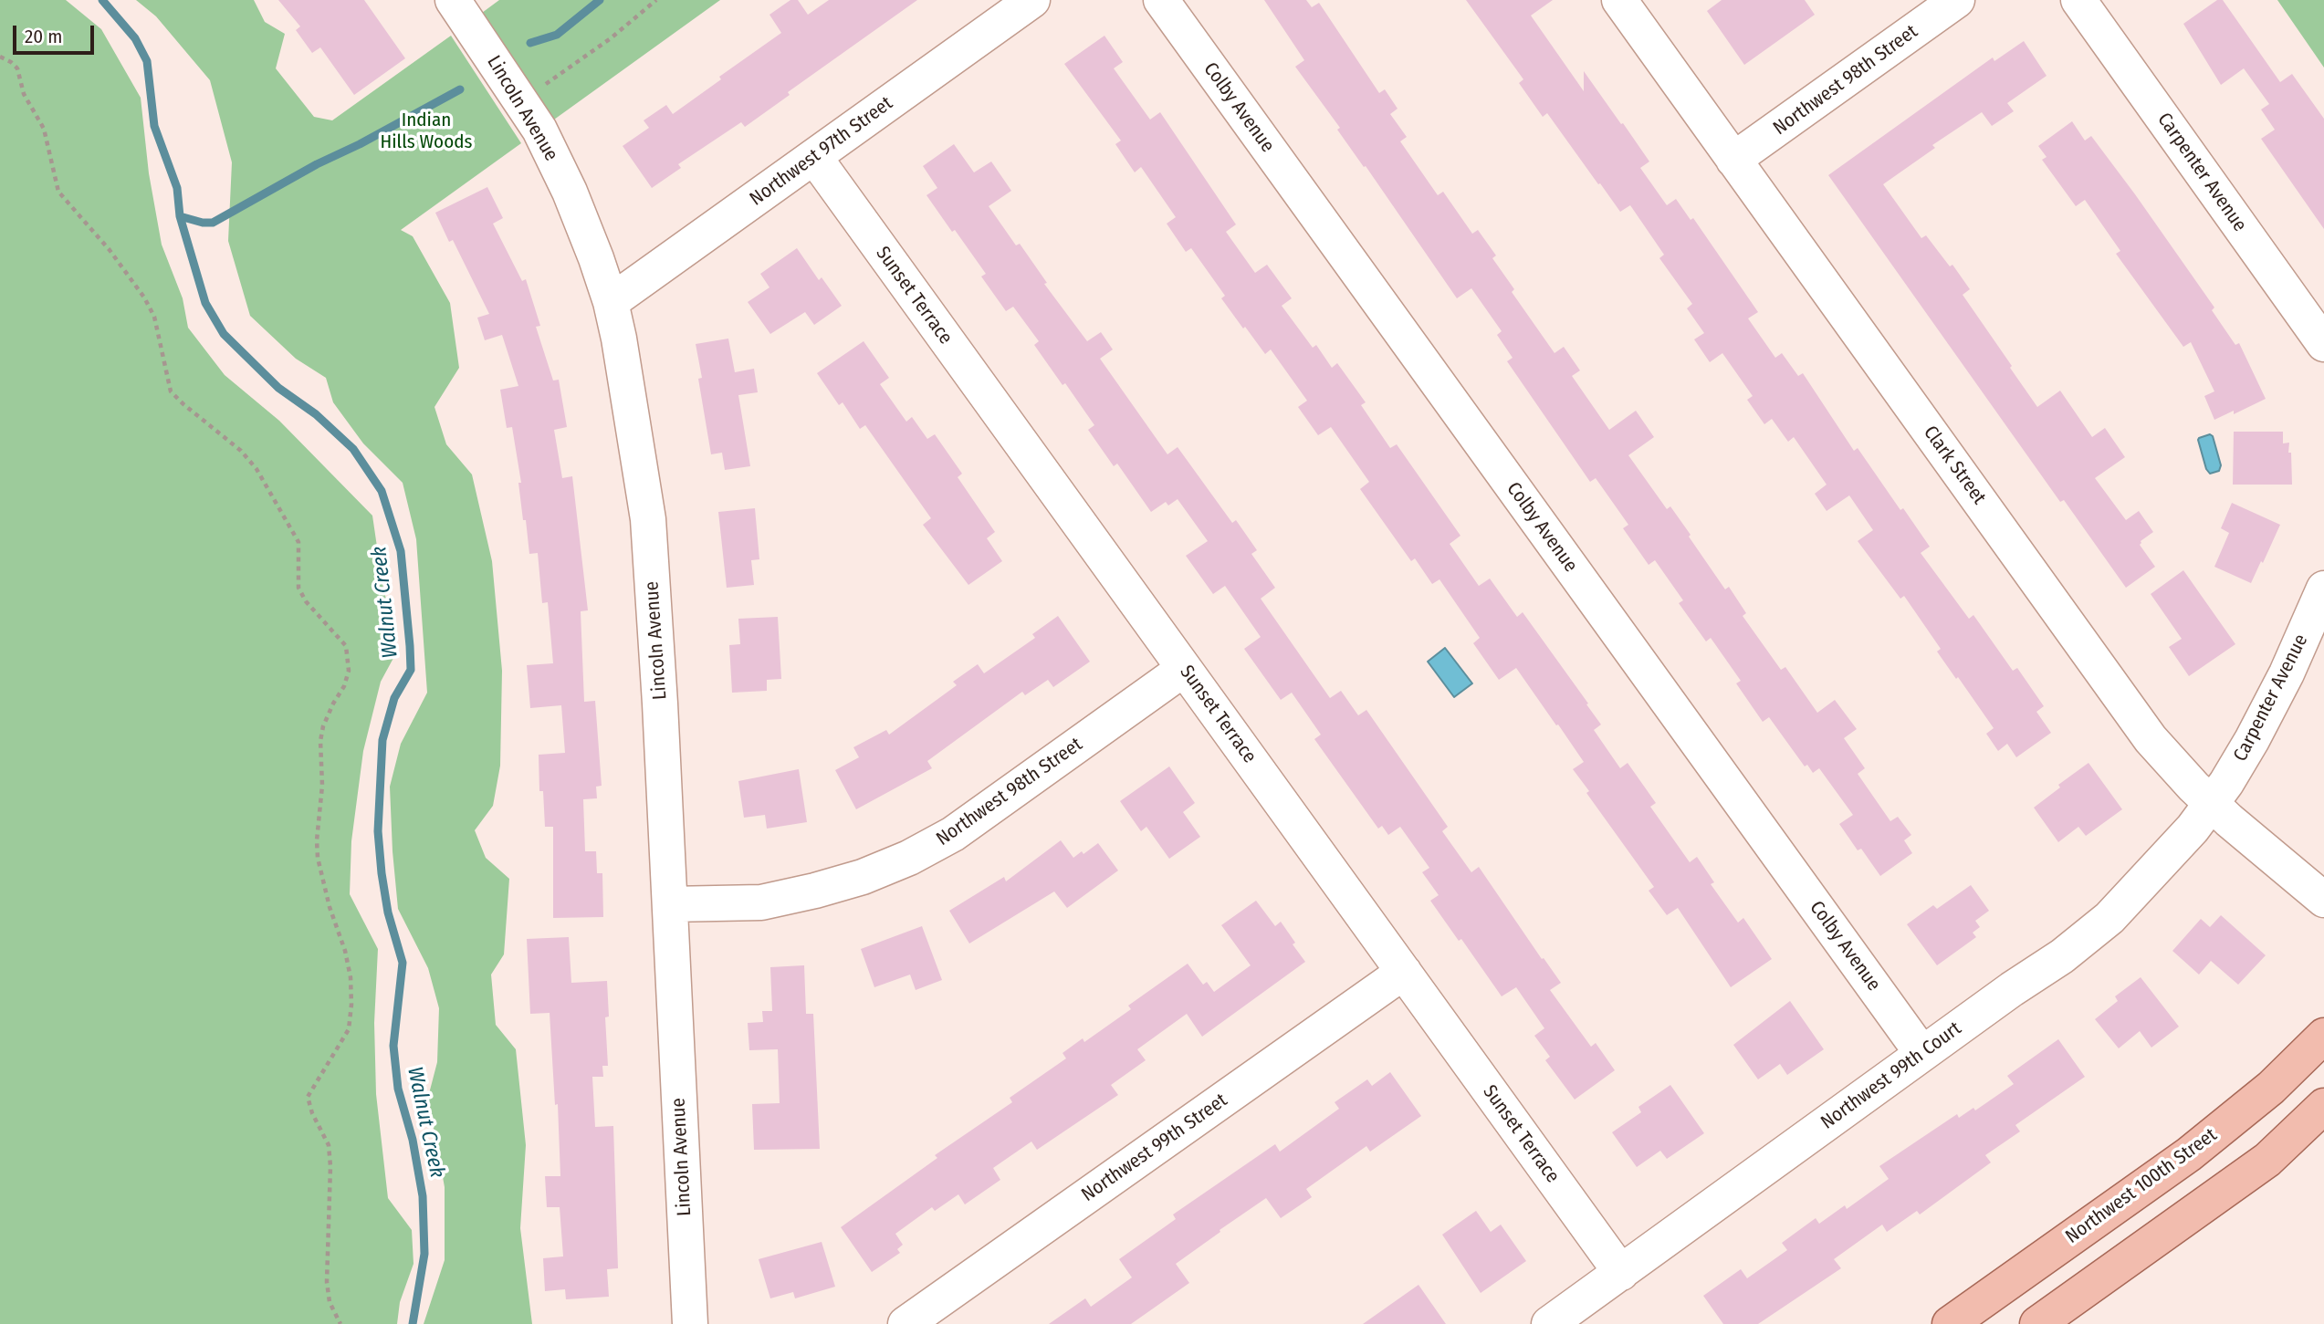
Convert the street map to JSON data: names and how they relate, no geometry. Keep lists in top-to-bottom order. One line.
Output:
{"streets":{"main road":["Northwest 100th Street"],"street":["Northwest 98th Street","Colby Avenue","Lincoln Avenue","Northwest 97th Street","Carpenter Avenue","Sunset Terrace","Clark Street","Northwest 99th Court","Northwest 99th Street"]},"crossings":[["Northwest 98th Street","Lincoln Avenue"],["Northwest 98th Street","Sunset Terrace"],["Northwest 98th Street","Clark Street"],["Colby Avenue","Northwest 99th Court"],["Lincoln Avenue","Northwest 97th Street"],["Northwest 97th Street","Sunset Terrace"],["Carpenter Avenue","Clark Street"],["Carpenter Avenue","Northwest 99th Court"],["Sunset Terrace","Northwest 99th Court"],["Sunset Terrace","Northwest 99th Street"],["Clark Street","Northwest 99th Court"]],"water":["Walnut Creek"],"parks":["Indian Hills Woods"],"scale_bar":"20 m"}
